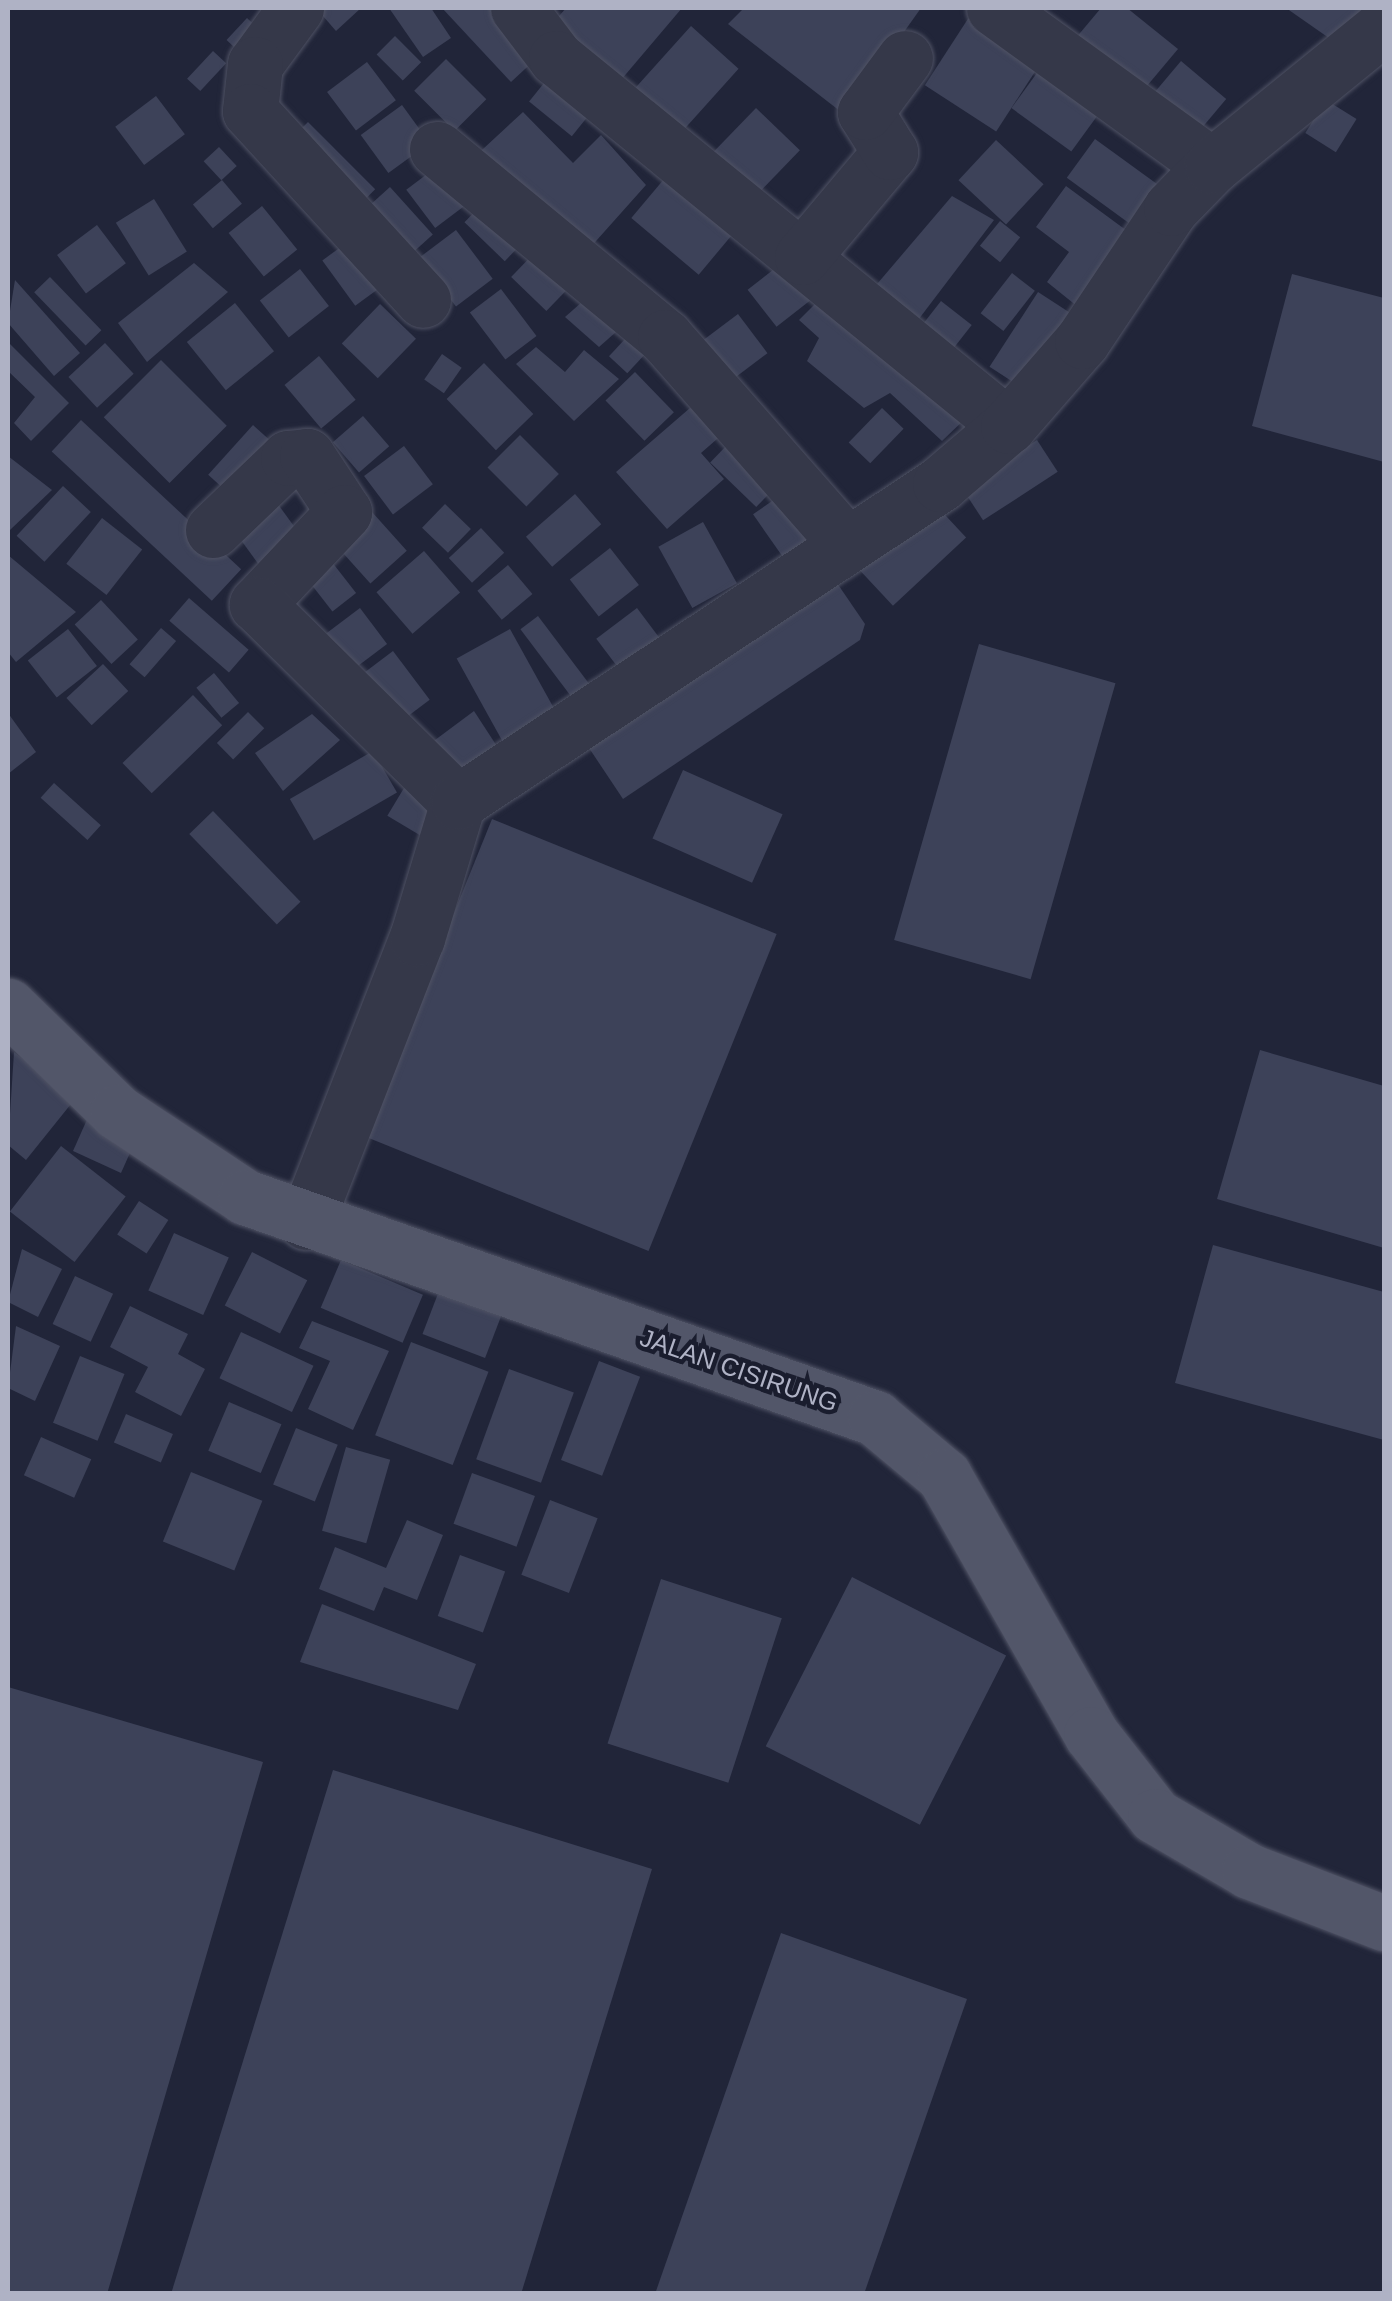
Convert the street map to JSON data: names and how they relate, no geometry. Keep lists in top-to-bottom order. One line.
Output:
{"streets":{"main road":["JALAN CISIRUNG"]}}
